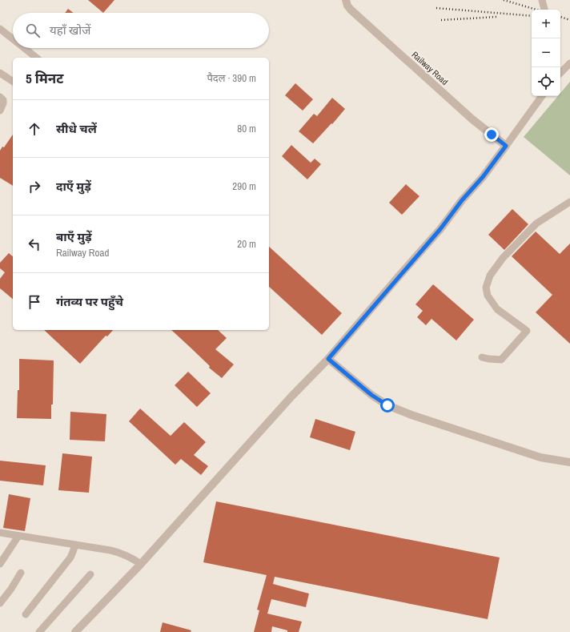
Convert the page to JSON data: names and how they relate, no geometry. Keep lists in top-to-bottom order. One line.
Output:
{"streets":{"street":["Railway Road"]},"page":{"map_buttons":["+","−"],"search":"यहाँ खोजें","heading":["5 मिनट","पैदल · 390 m"],"list":[["सीधे चलें","80 m"],["दाएँ मुड़ें","290 m"],["बाएँ मुड़ें","Railway Road","20 m"],"गंतव्य पर पहुँचे"]}}
